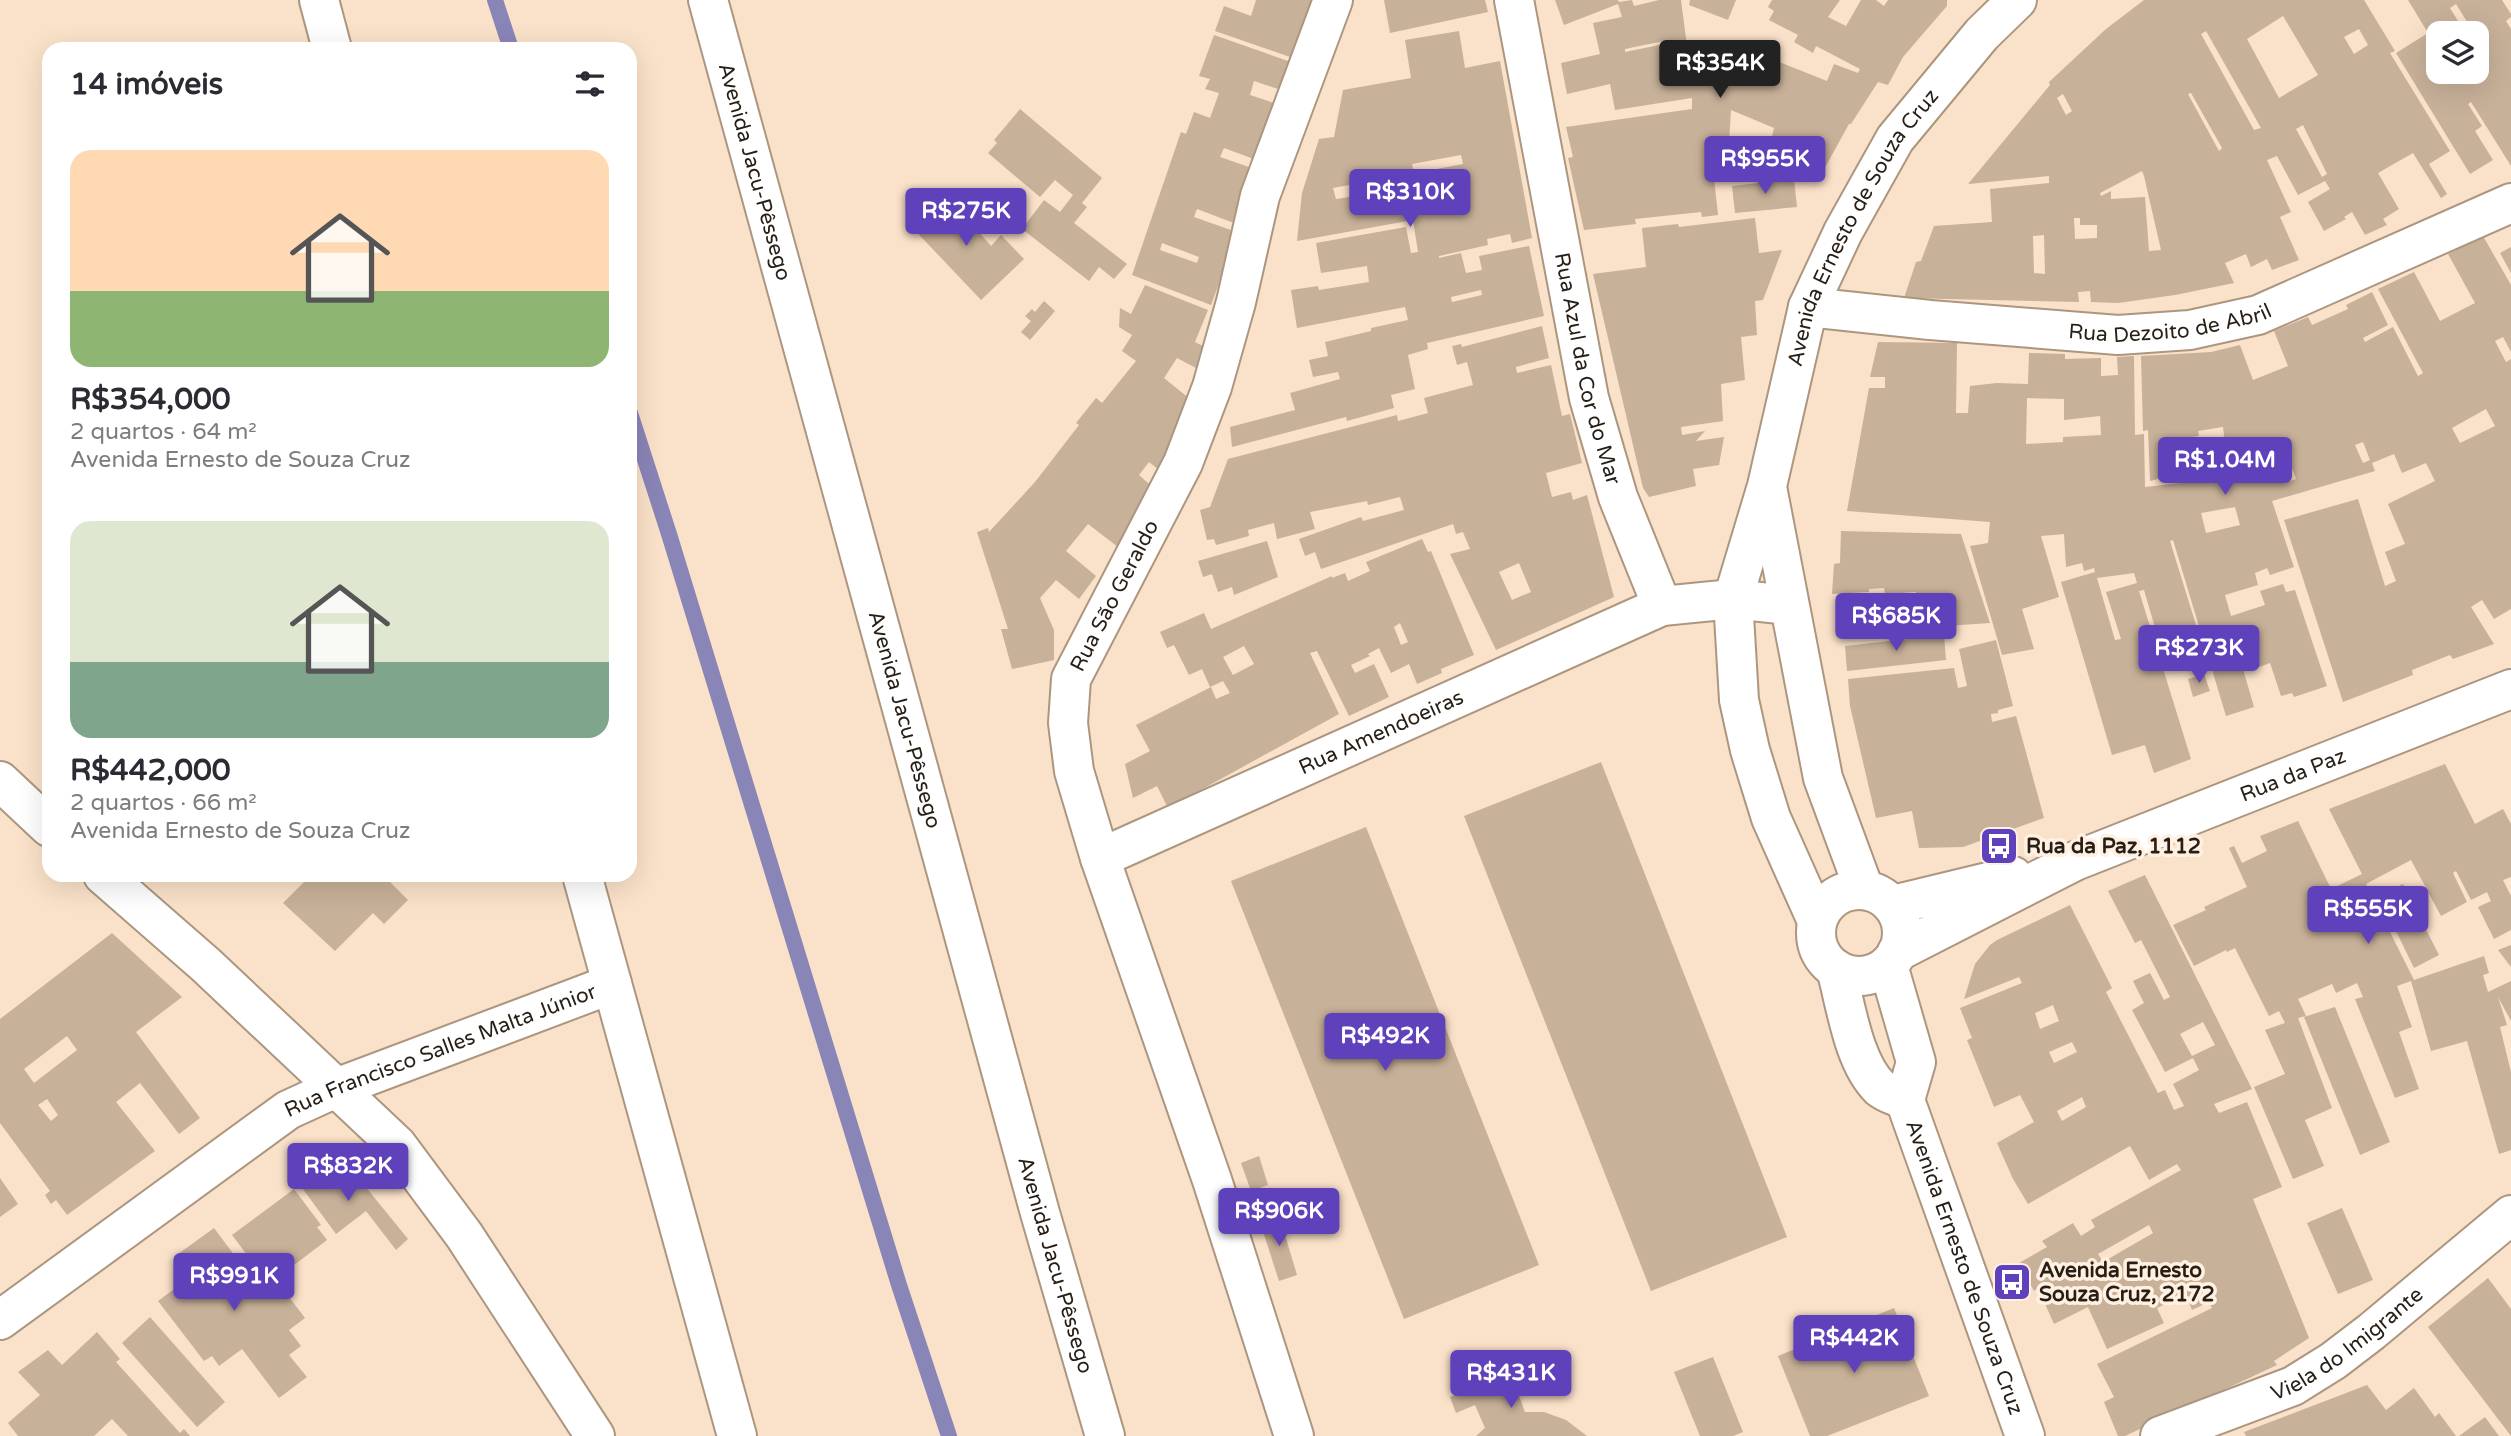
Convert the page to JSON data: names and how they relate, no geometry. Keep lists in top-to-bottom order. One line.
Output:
{"streets":{"main road":["Avenida Jacu-Pêssego","Avenida Ernesto de Souza Cruz","Rua Dezoito de Abril","Rua Azul da Cor do Mar","Rua São Geraldo","Rua Amendoeiras","Rua da Paz","Rua Francisco Salles Malta Júnior","Viela do Imigrante"]},"crossings":[["Avenida Ernesto de Souza Cruz","Rua Dezoito de Abril"],["Avenida Ernesto de Souza Cruz","Rua da Paz"],["Rua Azul da Cor do Mar","Rua Amendoeiras"],["Rua São Geraldo","Rua Amendoeiras"]],"places":{"bus stop":["Rua da Paz, 1112","Avenida Ernesto Souza Cruz, 2172"]},"page":{"price":["R$354K","R$955K","R$310K","R$275K","R$1.04M","R$685K","R$273K","R$555K","R$492K","R$832K","R$906K","R$991K","R$442K","R$431K"],"heading":"14 imóveis","list":[{"name":"R$354,000","note":"2 quartos · 64 m² · Avenida Ernesto de Souza Cruz"},{"name":"R$442,000","note":"2 quartos · 66 m² · Avenida Ernesto de Souza Cruz"}]}}
